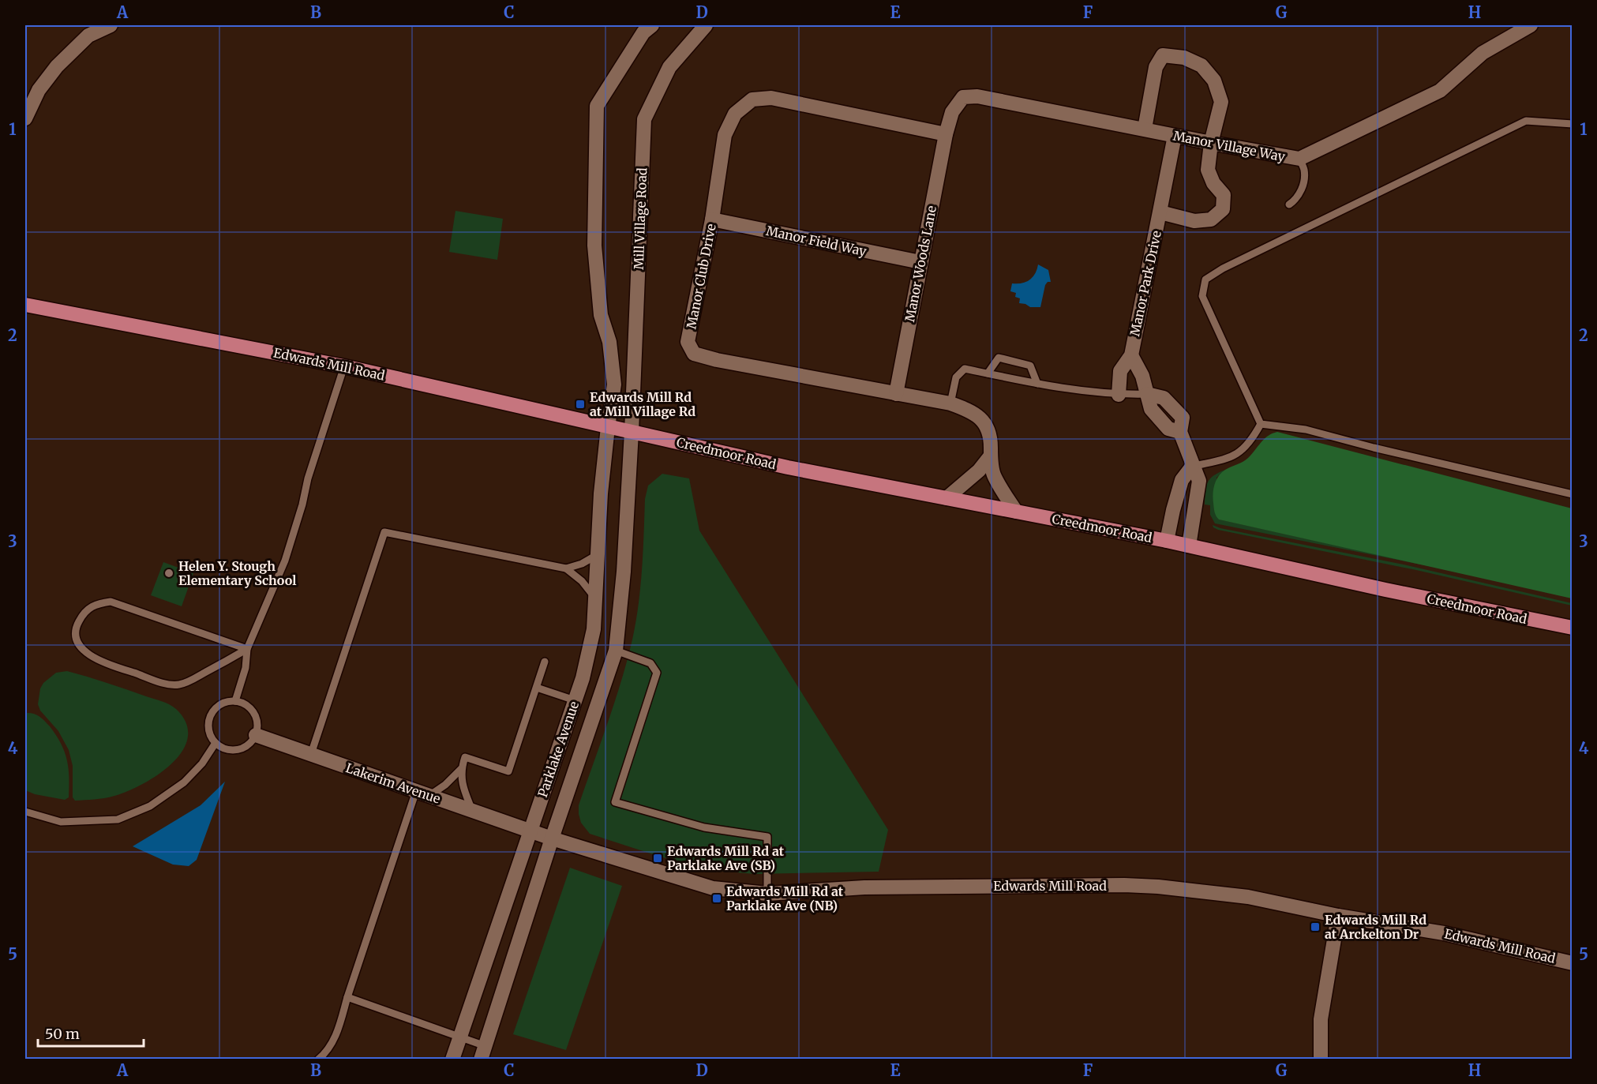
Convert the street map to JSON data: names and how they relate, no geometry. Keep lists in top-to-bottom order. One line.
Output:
{"streets":{"main road":["Edwards Mill Road","Creedmoor Road"],"street":["Manor Village Way","Mill Village Road","Manor Field Way","Manor Woods Lane","Manor Club Drive","Manor Park Drive","Parklake Avenue","Lakerim Avenue"]},"crossings":[["Manor Village Way","Manor Woods Lane"],["Manor Village Way","Manor Club Drive"],["Manor Village Way","Manor Park Drive"],["Mill Village Road","Edwards Mill Road"],["Mill Village Road","Creedmoor Road"],["Mill Village Road","Parklake Avenue"],["Manor Field Way","Manor Woods Lane"],["Manor Field Way","Manor Club Drive"],["Manor Woods Lane","Manor Club Drive"],["Manor Club Drive","Creedmoor Road"],["Manor Park Drive","Creedmoor Road"],["Edwards Mill Road","Creedmoor Road"],["Edwards Mill Road","Parklake Avenue"],["Edwards Mill Road","Lakerim Avenue"],["Creedmoor Road","Parklake Avenue"],["Parklake Avenue","Lakerim Avenue"]],"places":{"transit":["Edwards Mill Rd at Mill Village Rd","Edwards Mill Rd at Parklake Ave (SB)","Edwards Mill Rd at Parklake Ave (NB)","Edwards Mill Rd at Arckelton Dr"],"other":["Helen Y. Stough Elementary School"]},"scale_bar":"50 m","grid":{"columns":["A","B","C","D","E","F","G","H"],"rows":["1","2","3","4","5"]}}
